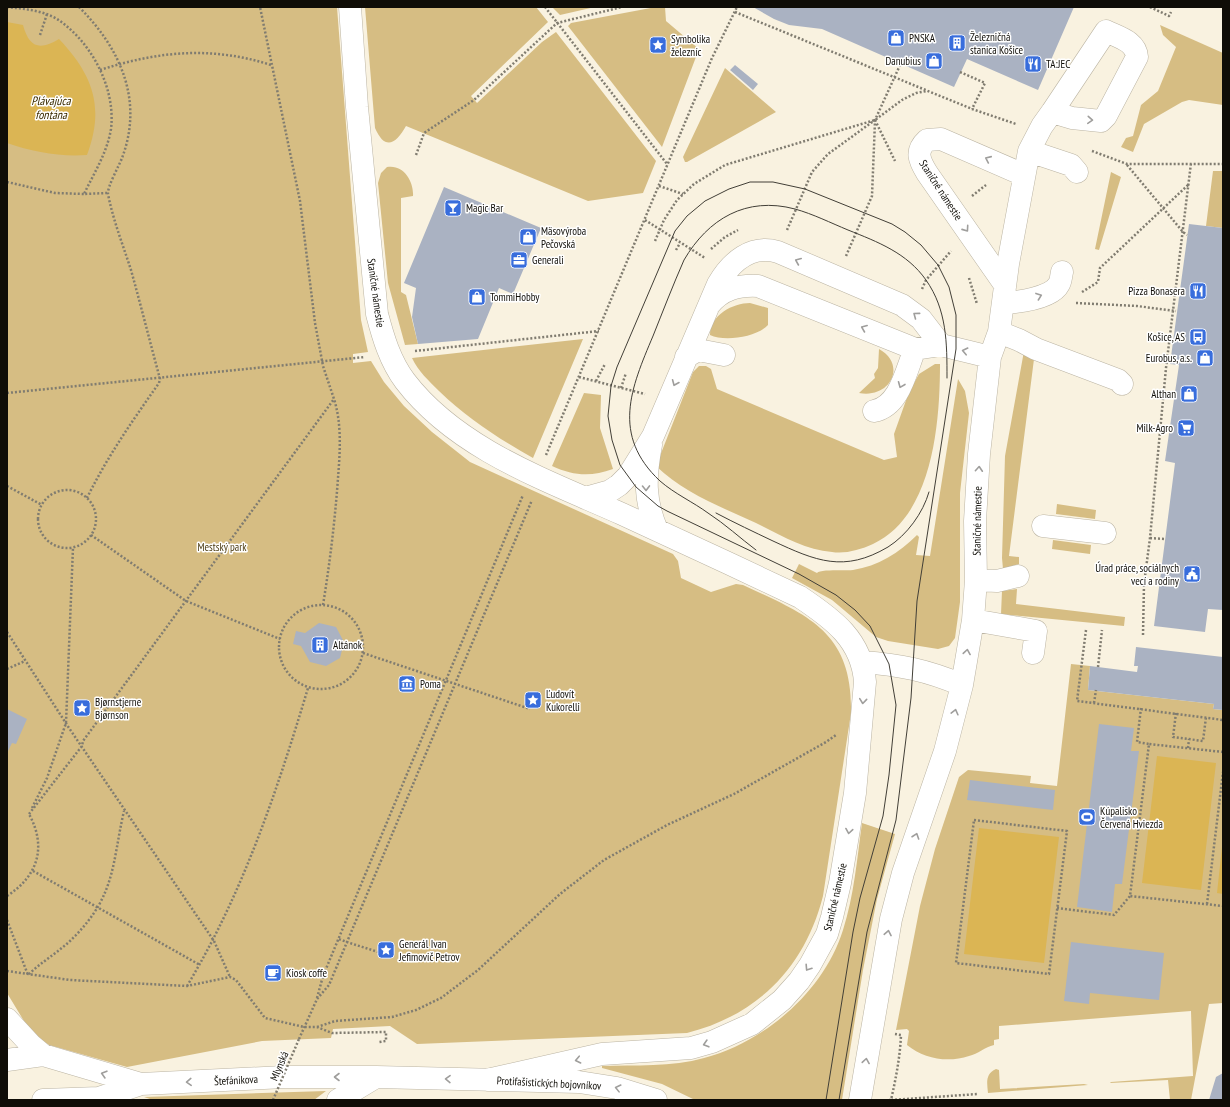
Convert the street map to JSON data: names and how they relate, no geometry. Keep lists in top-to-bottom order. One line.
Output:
{"streets":{"street":["Staničné námestie","Štefánikova","Protifašistických bojovníkov"],"path":["Mlynská"]},"crossings":[["Staničné námestie","Štefánikova"],["Staničné námestie","Protifašistických bojovníkov"],["Štefánikova","Protifašistických bojovníkov"]],"one_way":["Štefánikova","Protifašistických bojovníkov"],"water":["Plávajúca fontána"],"parks":["Mestský park"],"places":{"shop":["PNSKA","Danubius","Mäsovýroba Pečovská","TommiHobby","Eurobus, a.s.","Althan"],"building":["Železničná stanica Košice","Altánok"],"place":["Symbolika železníc","Ľudovít Kukorelli","Bjørnstjerne Bjørnson","Generál Ivan Jefimovič Petrov"],"restaurant":["TA:JEC","Pizza Bonasera"],"bar":["Magic Bar"],"office":["Generali"],"bus stop":["Košice, AS"],"supermarket":["Milk-Agro"],"public building":["Úrad práce, sociálnych vecí a rodiny"],"museum":["Poma"],"sports":["Kúpalisko Červená Hviezda"],"cafe":["Kiosk coffe"]}}
